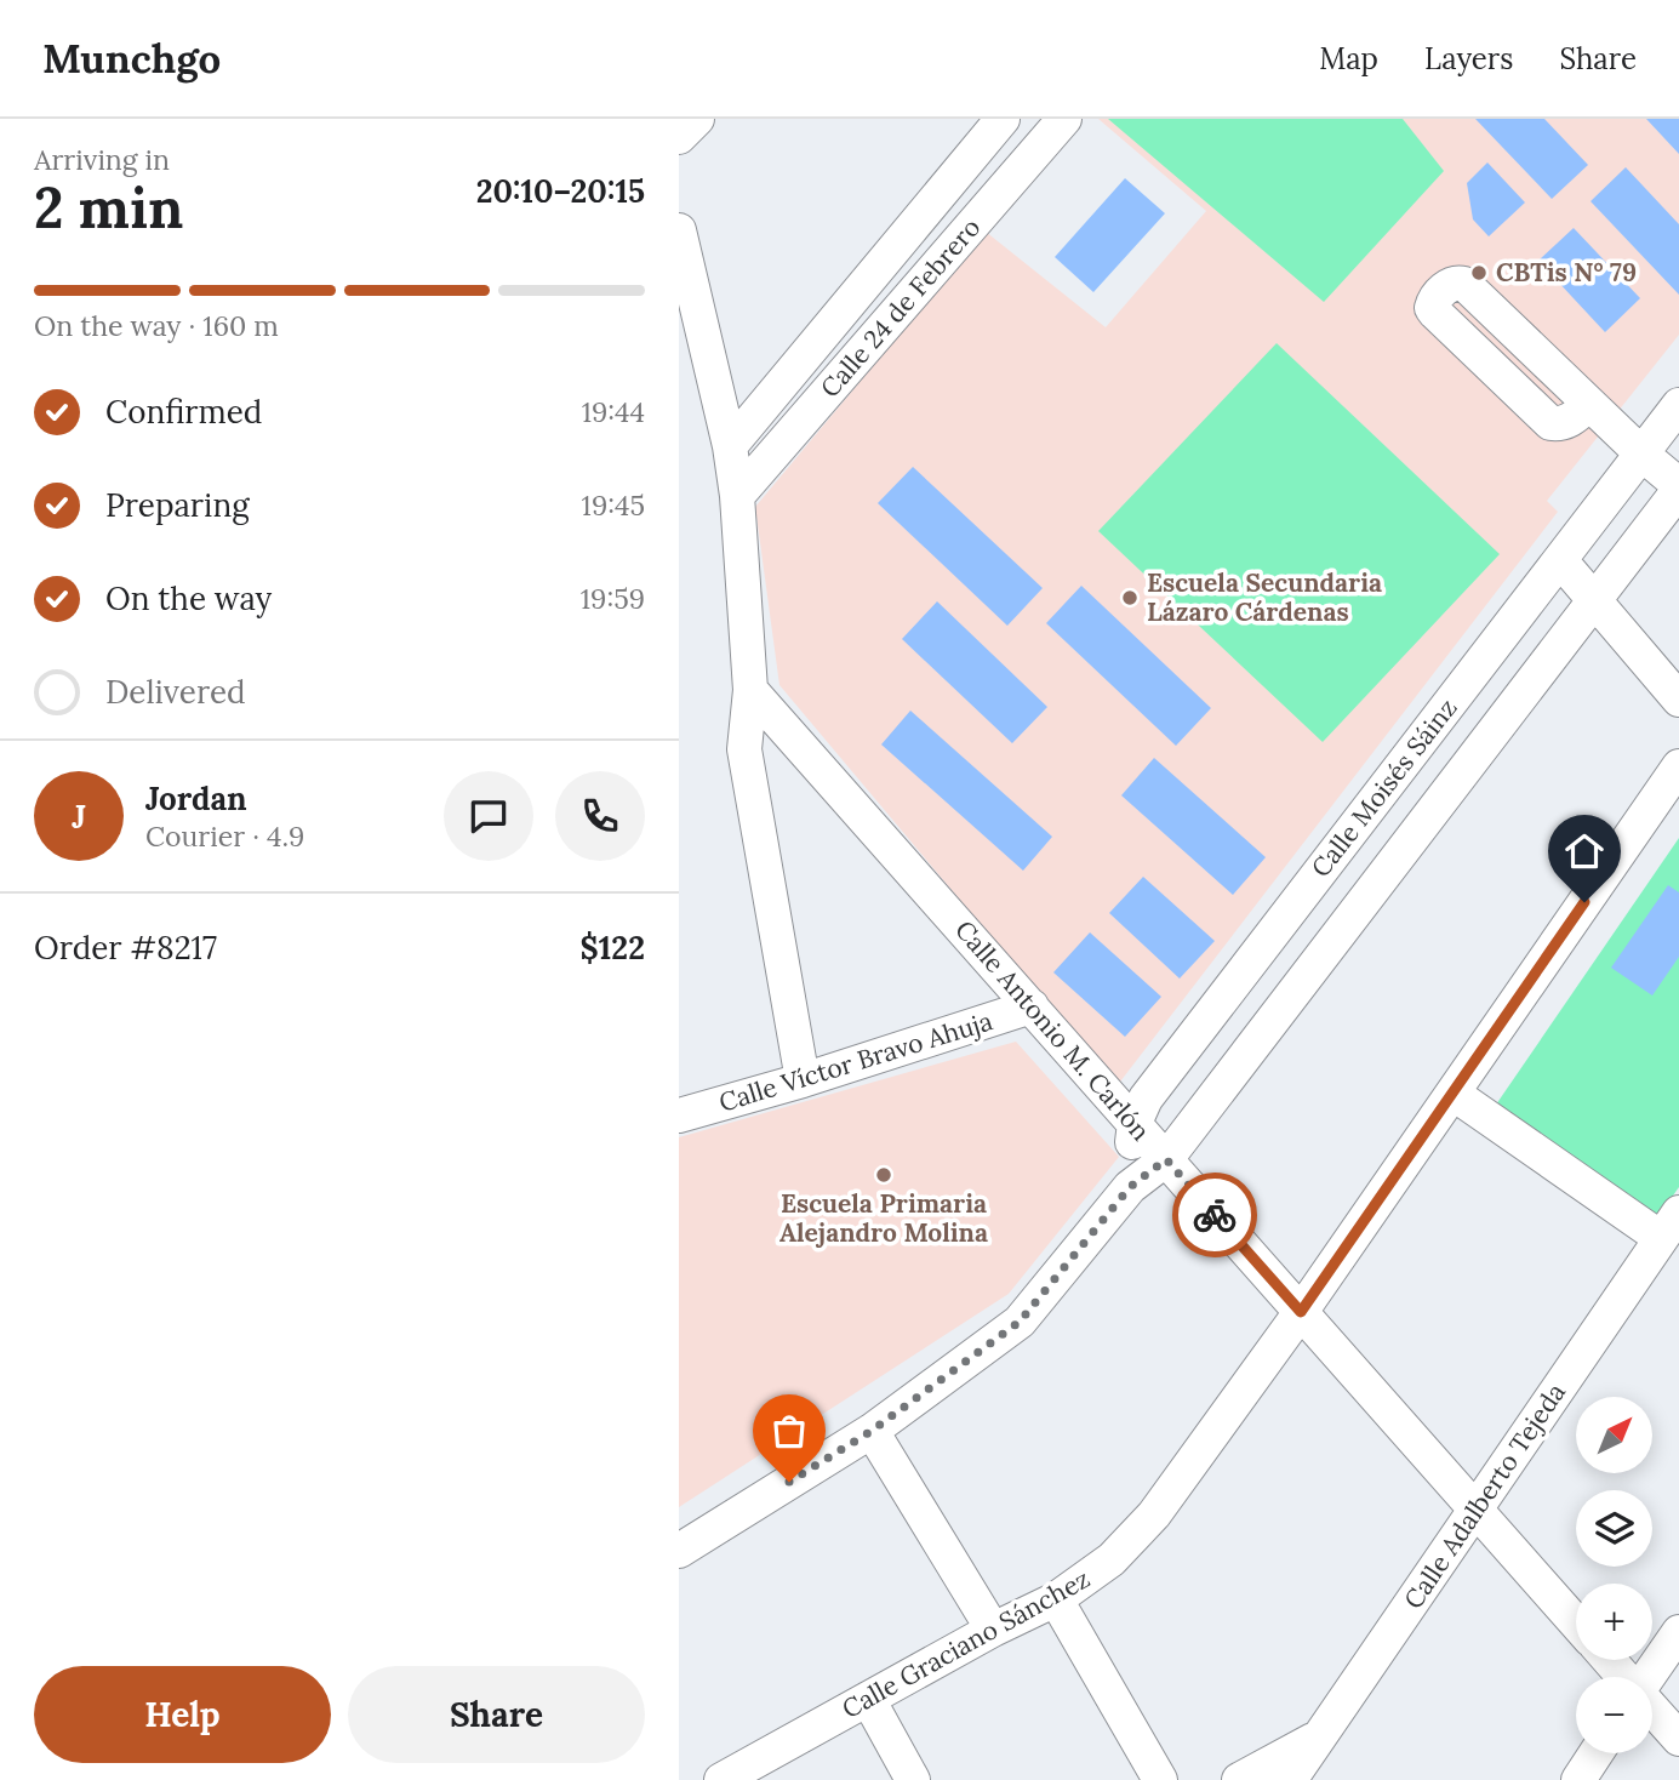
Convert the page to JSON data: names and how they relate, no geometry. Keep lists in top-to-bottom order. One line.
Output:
{"streets":{"street":["Calle 24 de Febrero","Calle Moisés Sáinz","Calle Antonio M. Carlón","Calle Víctor Bravo Ahuja","Calle Adalberto Tejeda","Calle Graciano Sánchez"]},"crossings":[["Calle Moisés Sáinz","Calle Antonio M. Carlón"],["Calle Antonio M. Carlón","Calle Víctor Bravo Ahuja"],["Calle Antonio M. Carlón","Calle Adalberto Tejeda"],["Calle Antonio M. Carlón","Calle Graciano Sánchez"]],"places":["CBTis N° 79","Escuela Secundaria Lázaro Cárdenas","Escuela Primaria Alejandro Molina"],"north":"top right","page":{"header":"Munchgo","nav":["Map","Layers","Share"],"heading":["2 min","Arriving in","20:10–20:15"],"panel":["Jordan","Courier · 4.9","Order #8217","$122"],"bar":"On the way · 160 m","list":[["Confirmed","19:44"],["Preparing","19:45"],["On the way","19:59"],"Delivered"],"round":"J","map_buttons":["+","−"],"buttons":["Help","Share"]}}
